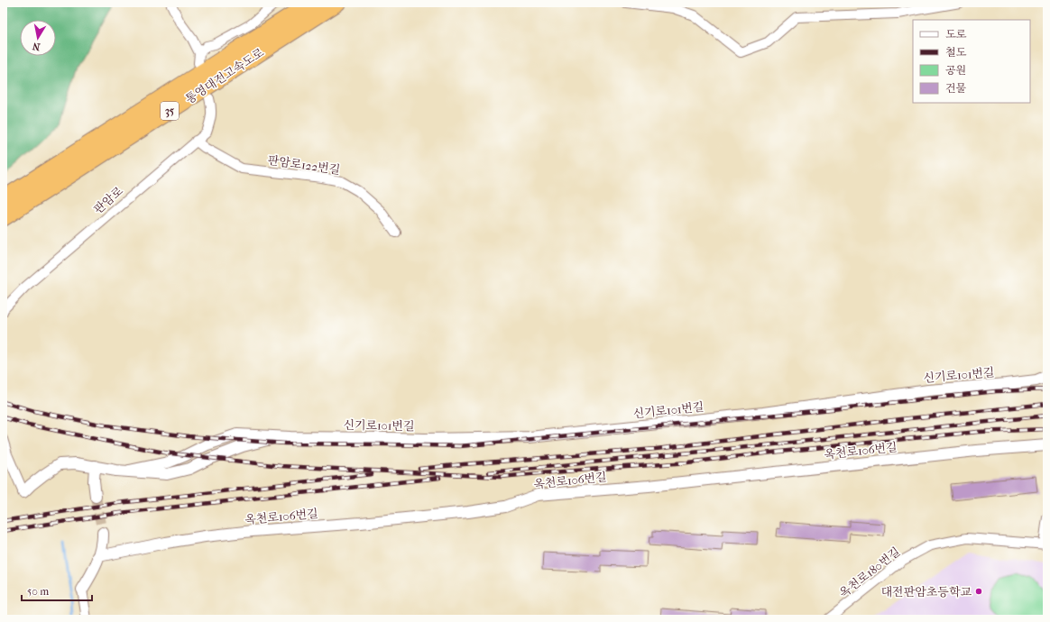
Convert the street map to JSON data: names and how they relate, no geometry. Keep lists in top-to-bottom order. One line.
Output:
{"streets":{"highway":["통영대전고속도로","35"],"street":["판암로122번길","판암로","신기로101번길","옥천로106번길","옥천로180번길"]},"crossings":[["판암로122번길","판암로"]],"places":["대전판암초등학교"],"legend":["도로","철도","공원","건물"],"scale_bar":"50 m","north":"bottom"}
